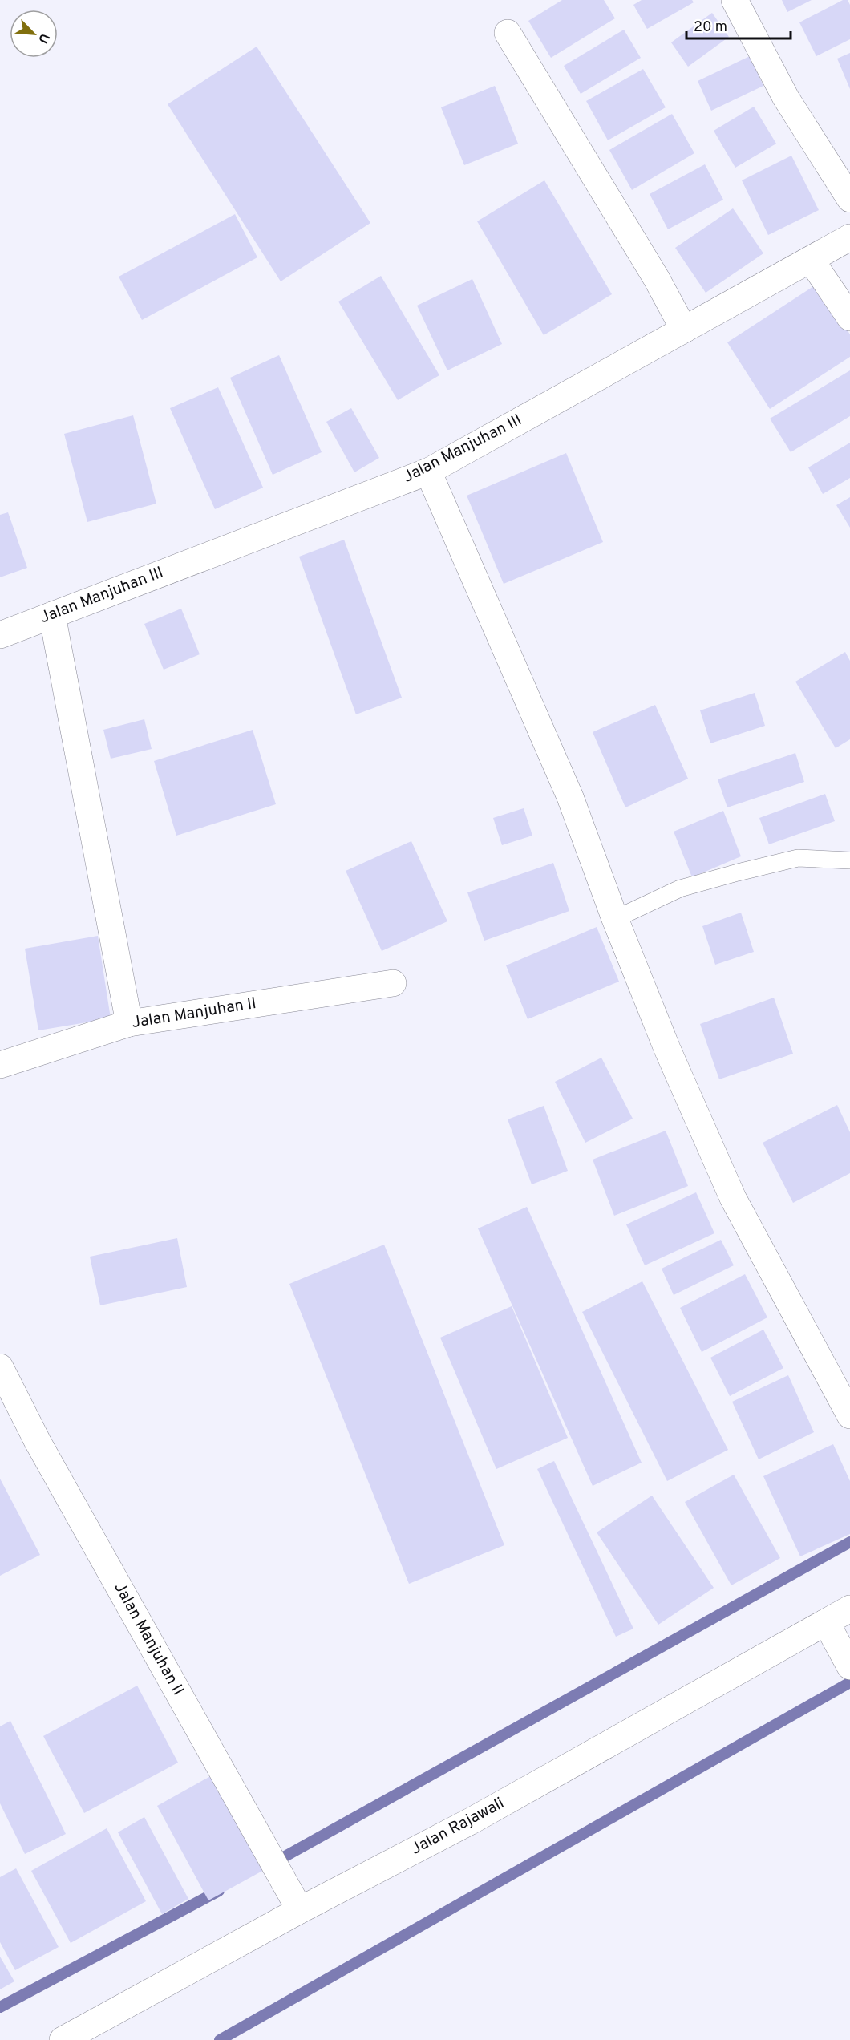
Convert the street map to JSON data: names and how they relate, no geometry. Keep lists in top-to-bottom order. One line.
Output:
{"streets":{"street":["Jalan Manjuhan III","Jalan Manjuhan II","Jalan Rajawali"]},"crossings":[["Jalan Manjuhan II","Jalan Rajawali"]],"scale_bar":"20 m","north":"bottom right"}
